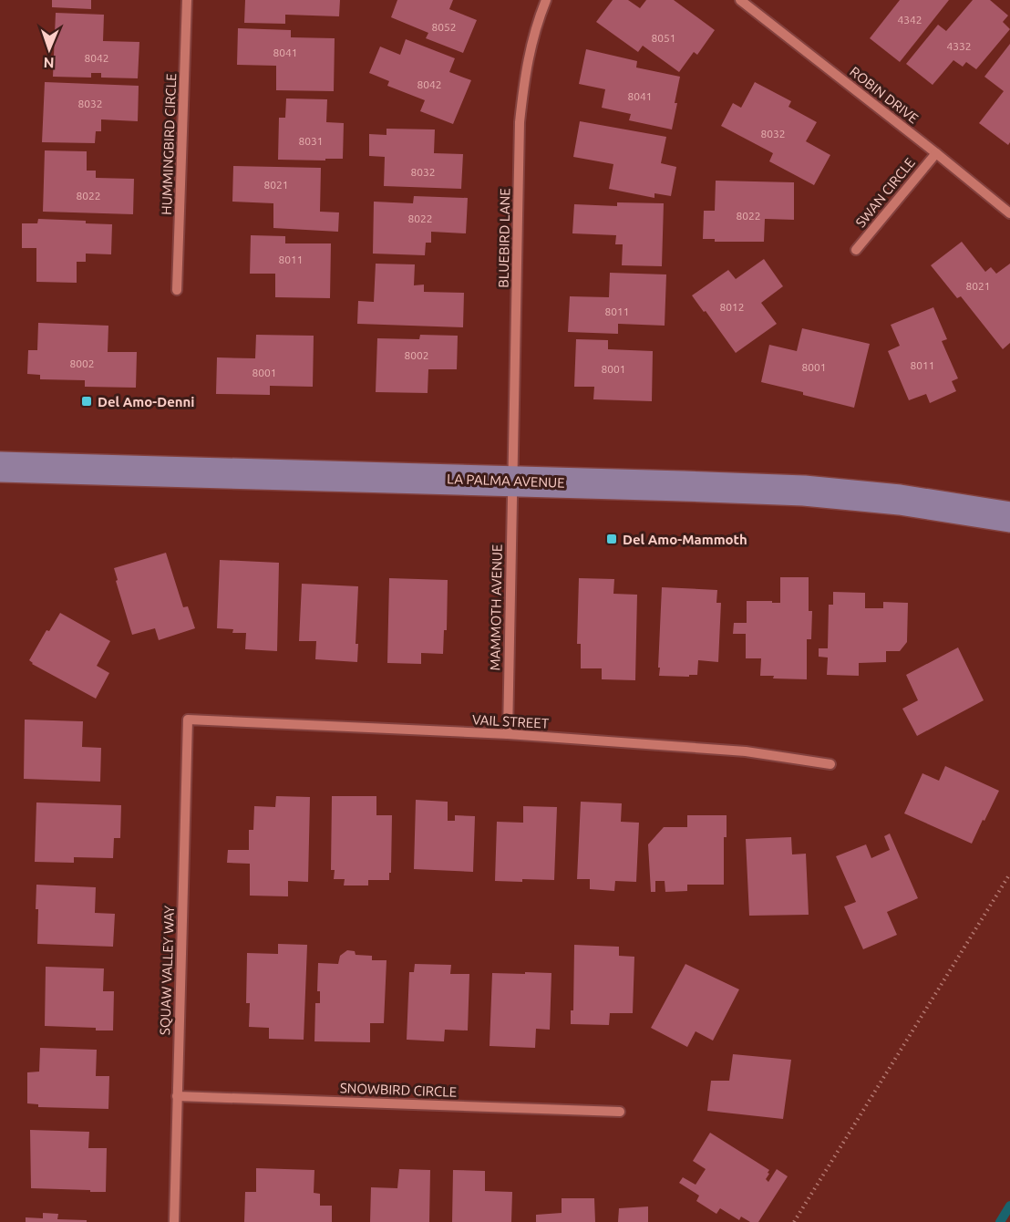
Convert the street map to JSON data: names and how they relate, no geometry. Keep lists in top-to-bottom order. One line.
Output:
{"streets":{"main road":["LA PALMA AVENUE"],"street":["ROBIN DRIVE","HUMMINGBIRD CIRCLE","SWAN CIRCLE","BLUEBIRD LANE","MAMMOTH AVENUE","VAIL STREET","SQUAW VALLEY WAY","SNOWBIRD CIRCLE"]},"crossings":[["ROBIN DRIVE","SWAN CIRCLE"],["BLUEBIRD LANE","LA PALMA AVENUE"],["BLUEBIRD LANE","MAMMOTH AVENUE"],["LA PALMA AVENUE","MAMMOTH AVENUE"],["MAMMOTH AVENUE","VAIL STREET"],["VAIL STREET","SQUAW VALLEY WAY"],["SQUAW VALLEY WAY","SNOWBIRD CIRCLE"]],"places":{"transit":["Del Amo-Denni","Del Amo-Mammoth"]},"house_numbers":["4342","8052","8051","4332","8041","8042","8042","8041","8032","8032","8031","8032","8021","8022","8022","8022","8011","8021","8012","8011","8002","8002","8011","8001","8001","8001"],"north":"bottom"}
